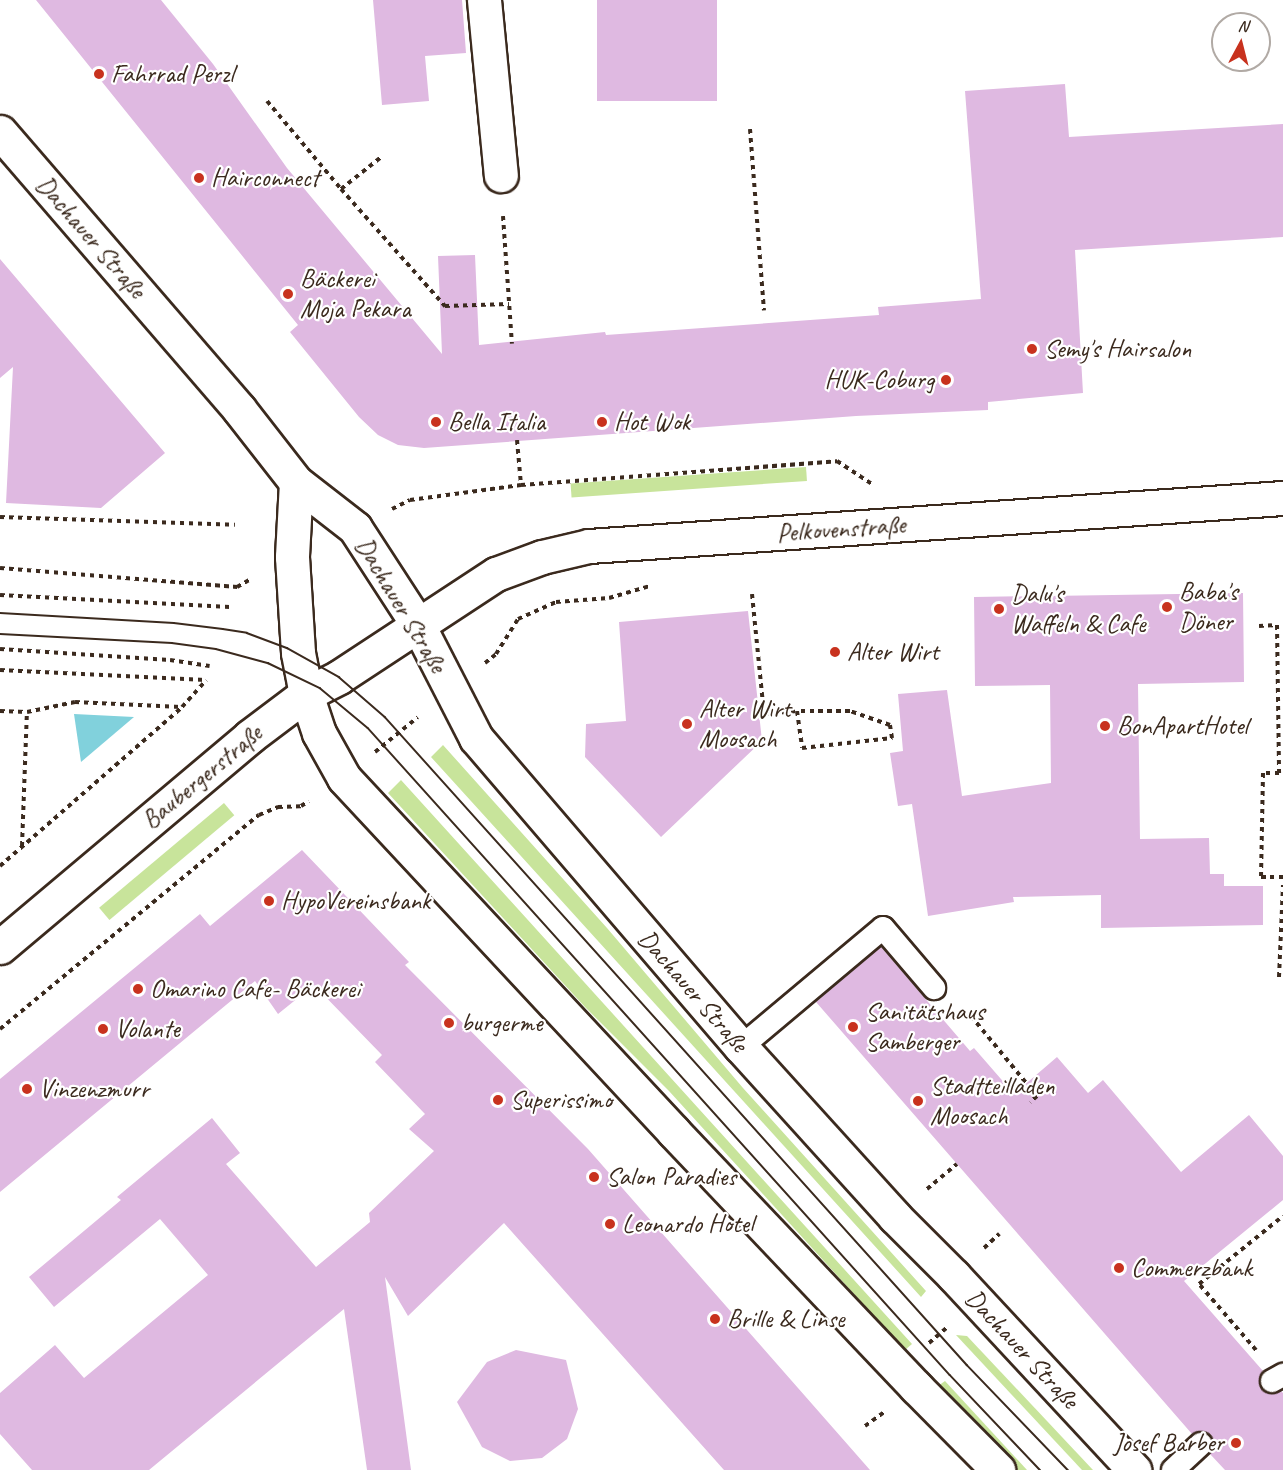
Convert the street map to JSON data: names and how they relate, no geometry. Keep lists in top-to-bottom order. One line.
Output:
{"streets":{"main road":["Dachauer Straße","Pelkovenstraße","Baubergerstraße"]},"crossings":[["Dachauer Straße","Pelkovenstraße"],["Dachauer Straße","Baubergerstraße"],["Pelkovenstraße","Baubergerstraße"]],"places":["Fahrrad Perzl","Hairconnect","Bäckerei Moja Pekara","Semy's Hairsalon","HUK-Coburg","Bella Italia","Hot Wok","Baba's Döner","Dalu's Waffeln & Cafe","Alter Wirt","Alter Wirt Moosach","BonApartHotel","HypoVereinsbank","Omarino Cafe- Bäckerei","burgerme","Sanitätshaus Samberger","Volante","Vinzenzmurr","Superissimo","Stadtteilladen Moosach","Salon Paradies","Leonardo Hotel","Commerzbank","Brille & Linse","Josef Barber"],"north":"top"}
